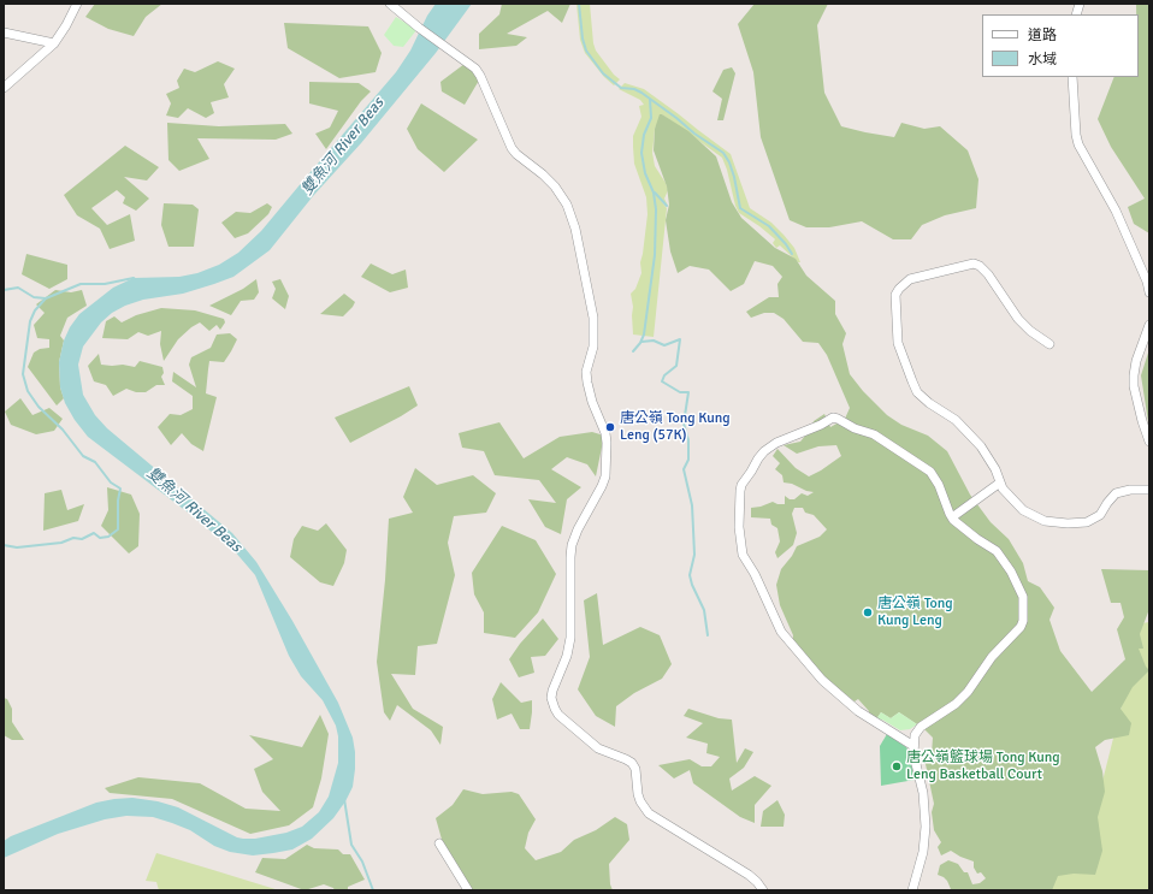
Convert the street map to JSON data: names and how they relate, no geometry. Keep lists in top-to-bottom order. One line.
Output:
{"water":["雙魚河 River Beas"],"places":["唐公嶺 Tong Kung Leng (57K)","唐公嶺 Tong Kung Leng","唐公嶺籃球場 Tong Kung Leng Basketball Court"],"legend":["道路","水域"]}
